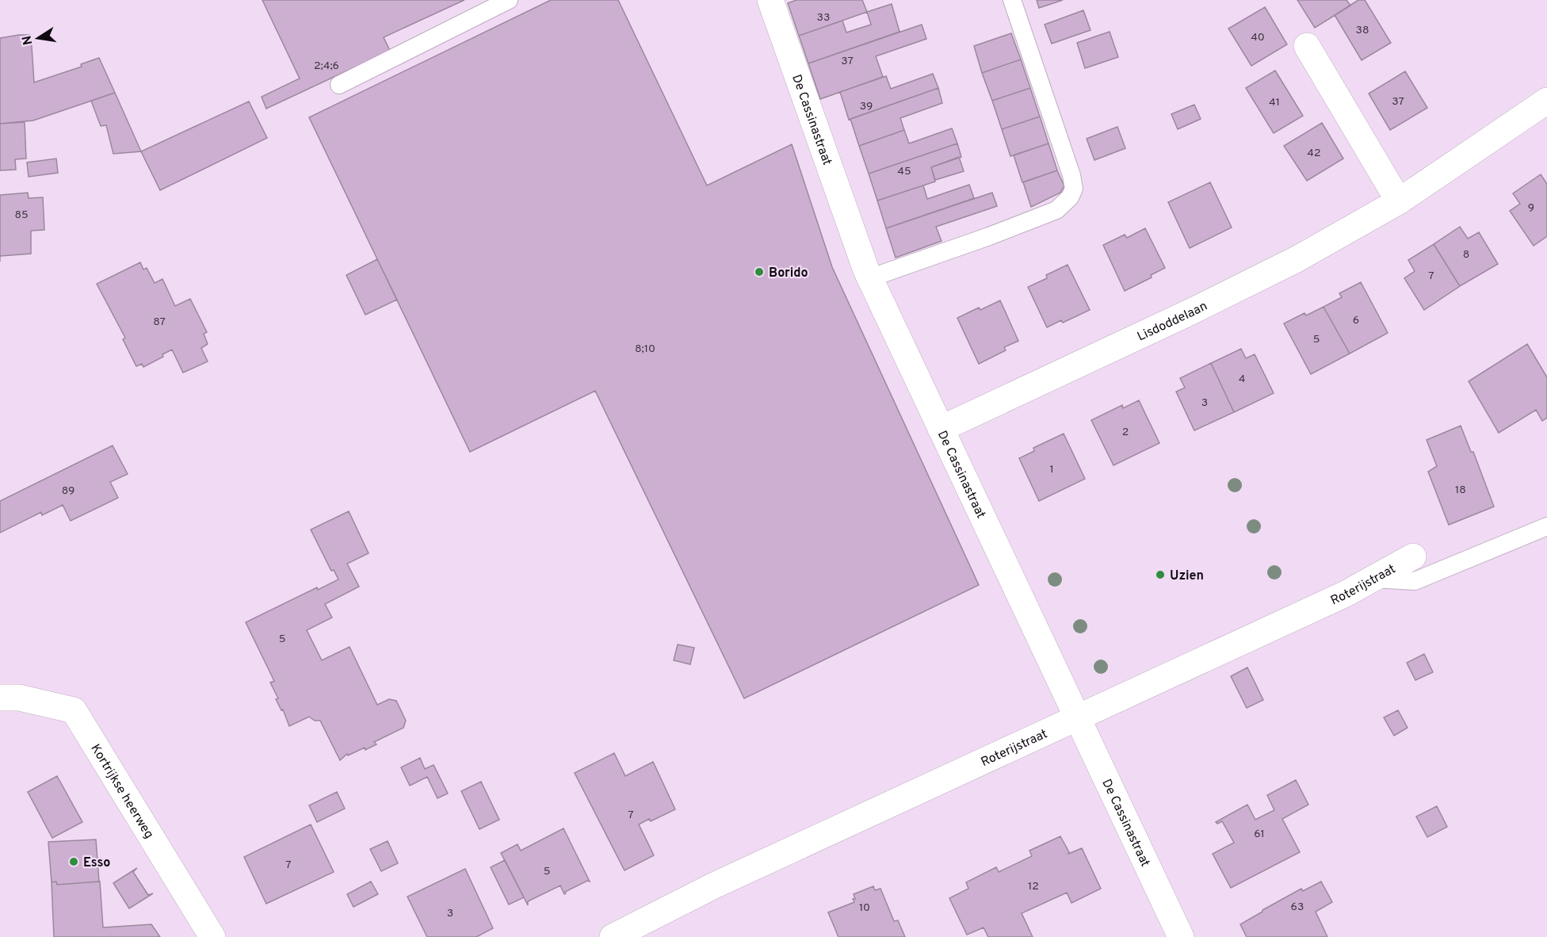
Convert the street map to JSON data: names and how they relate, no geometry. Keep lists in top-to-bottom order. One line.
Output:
{"streets":{"street":["De Cassinastraat","Lisdoddelaan","Roterijstraat","Kortrijkse heerweg"]},"crossings":[["De Cassinastraat","Lisdoddelaan"],["De Cassinastraat","Roterijstraat"]],"places":["Borido","Uzien","Esso"],"house_numbers":["33","38","40","37","2;4;6","37","41","39","42","45","9","85","8","7","6","87","5","8;10","4","3","2","1","18","89","5","7","61","7","5","12","63","10","3"],"north":"left"}
